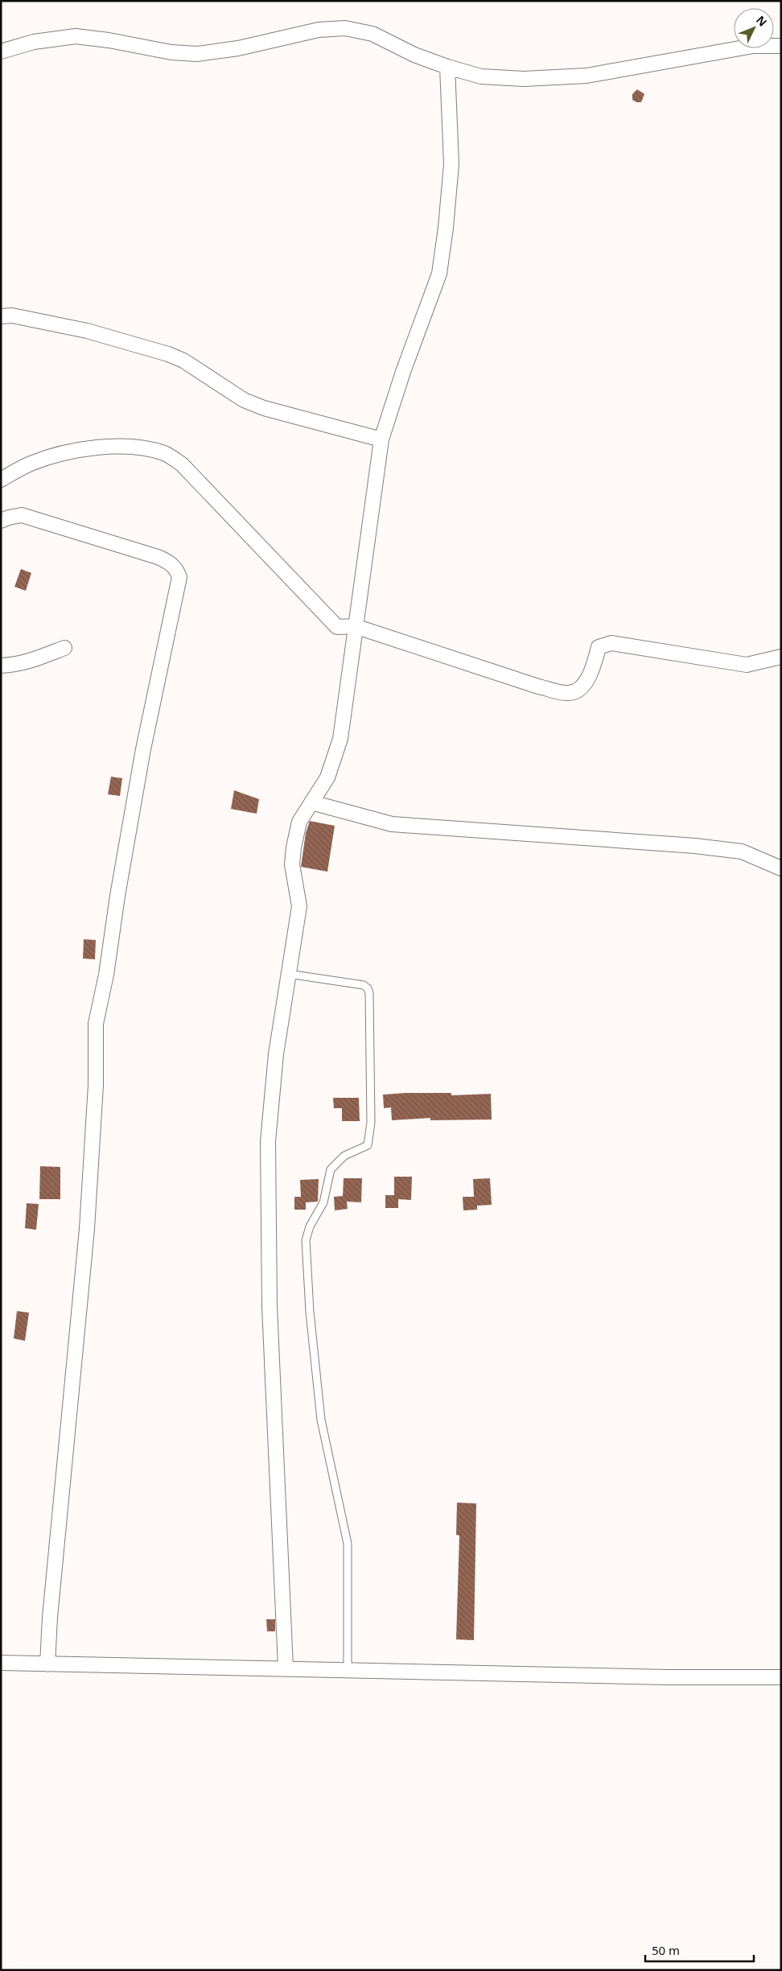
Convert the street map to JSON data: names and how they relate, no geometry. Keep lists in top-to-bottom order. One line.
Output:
{"scale_bar":"50 m","north":"top right"}
